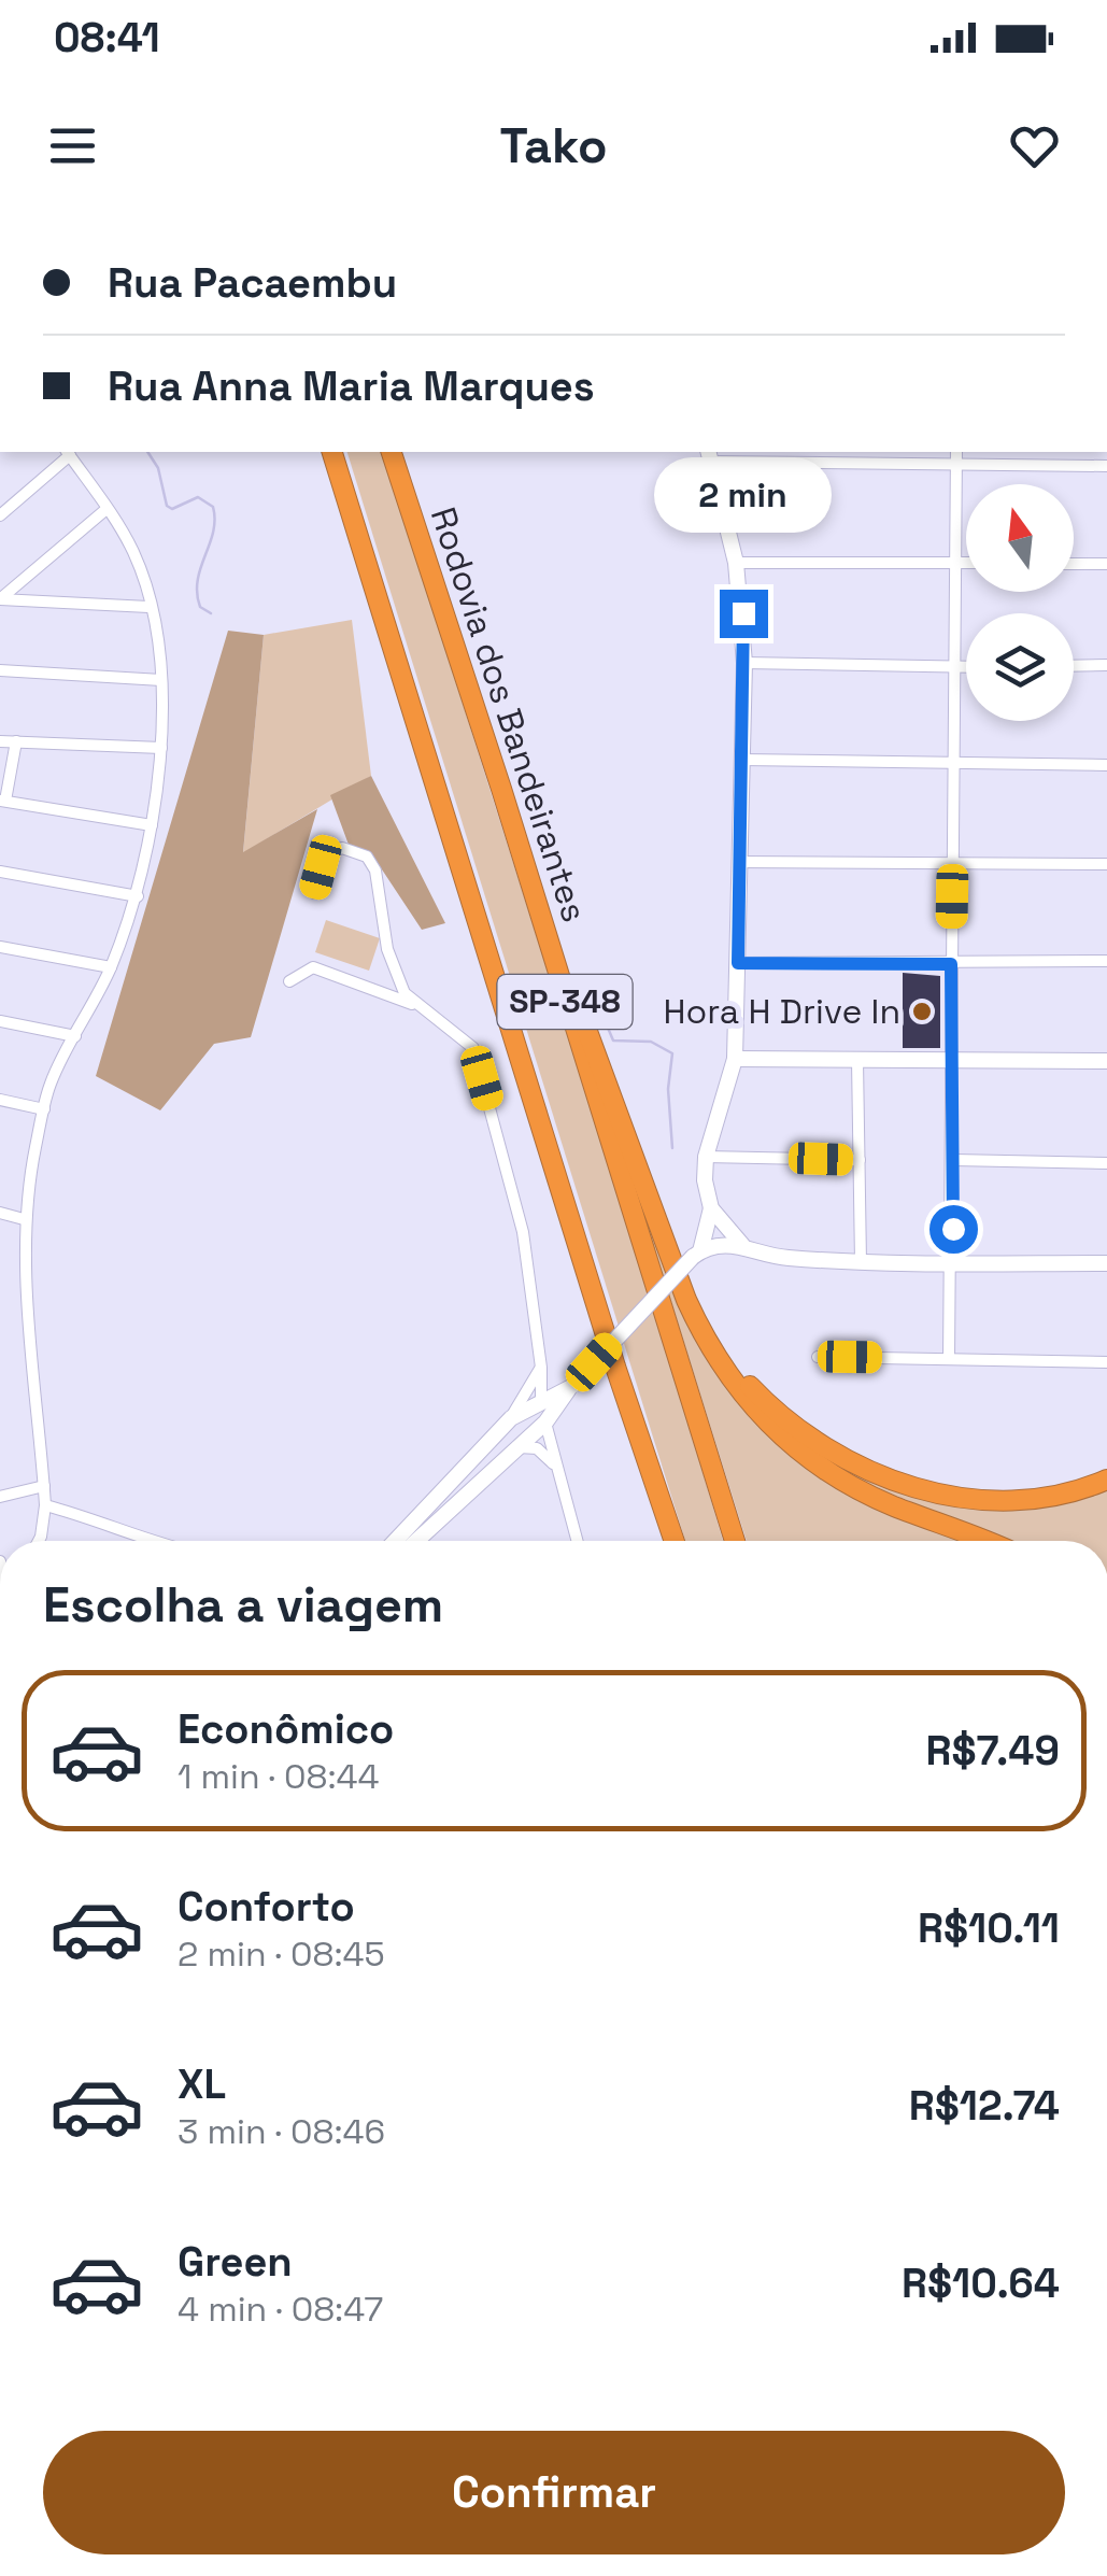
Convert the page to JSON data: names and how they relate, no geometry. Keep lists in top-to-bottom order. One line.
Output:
{"streets":{"highway":["Rodovia dos Bandeirantes","SP-348"]},"places":["Hora H Drive In"],"north":"top","page":{"status":"08:41","header":"Tako","banner":["Rua Pacaembu","Rua Anna Maria Marques"],"bubble":"2 min","heading":"Escolha a viagem","list":[{"name":"Econômico","note":"1 min · 08:44","value":"R$7.49"},{"name":"Conforto","note":"2 min · 08:45","value":"R$10.11"},{"name":"XL","note":"3 min · 08:46","value":"R$12.74"},{"name":"Green","note":"4 min · 08:47","value":"R$10.64"}],"buttons":"Confirmar"}}
